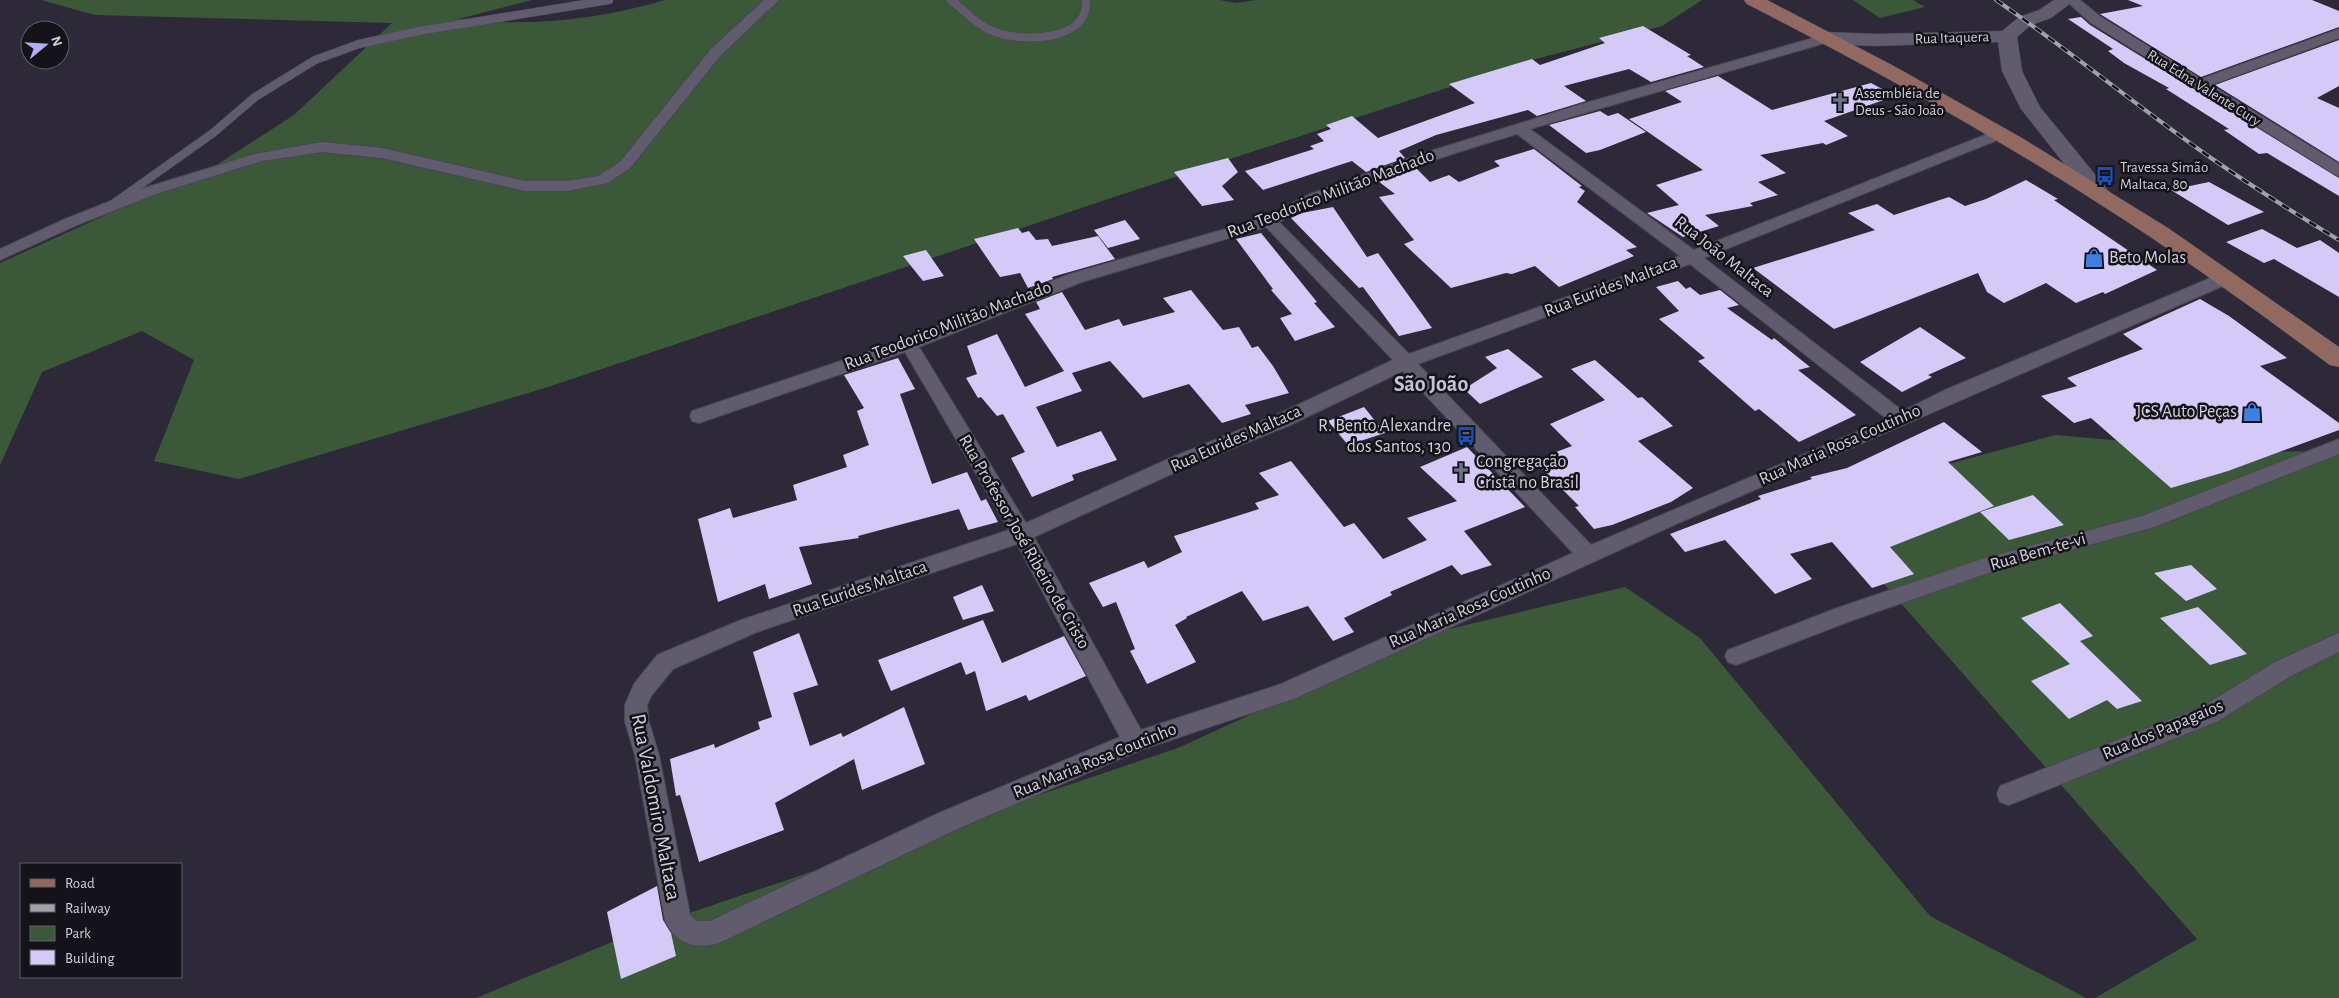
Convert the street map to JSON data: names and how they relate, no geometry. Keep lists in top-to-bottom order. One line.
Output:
{"streets":{"main road":["Rua Itaquera"],"street":["Rua Edna Valente Cury","Rua Teodorico Militão Machado","Rua João Maltaca","Rua Eurides Maltaca","Rua Maria Rosa Coutinho","Rua Professor José Ribeiro de Cristo","Rua Bem-te-vi","Rua dos Papagaios","Rua Valdomiro Maltaca"]},"crossings":[["Rua Itaquera","Rua Teodorico Militão Machado"],["Rua Teodorico Militão Machado","Rua João Maltaca"],["Rua Teodorico Militão Machado","Rua Professor José Ribeiro de Cristo"],["Rua João Maltaca","Rua Eurides Maltaca"],["Rua João Maltaca","Rua Maria Rosa Coutinho"],["Rua Eurides Maltaca","Rua Professor José Ribeiro de Cristo"],["Rua Eurides Maltaca","Rua Valdomiro Maltaca"],["Rua Maria Rosa Coutinho","Rua Professor José Ribeiro de Cristo"],["Rua Maria Rosa Coutinho","Rua Valdomiro Maltaca"]],"districts":["São João"],"places":{"church":["Assembléia de Deus - São João","Congregação Cristã no Brasil"],"bus stop":["Travessa Simão Maltaca, 80","R. Bento Alexandre dos Santos, 130"],"shop":["Beto Molas","JCS Auto Peças"]},"legend":["Road","Railway","Park","Building"],"north":"right"}
